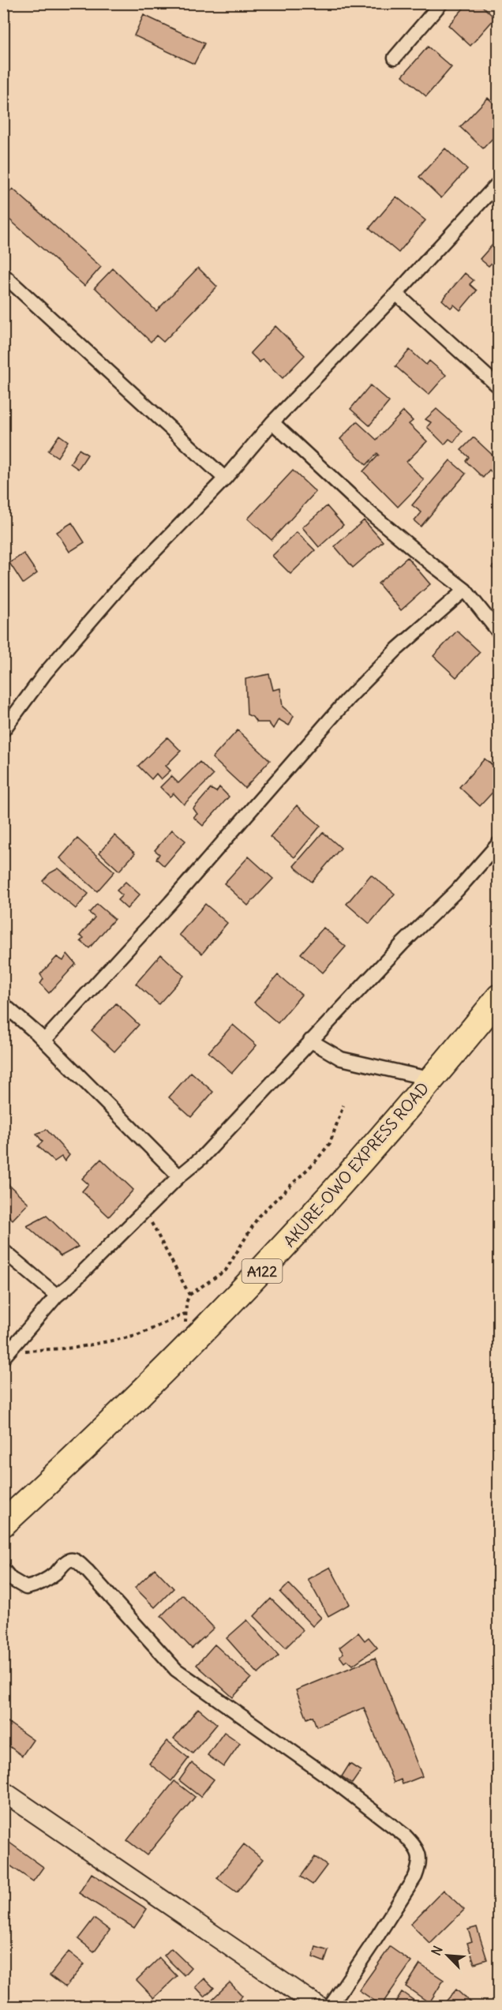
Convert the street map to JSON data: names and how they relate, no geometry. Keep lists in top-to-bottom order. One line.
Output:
{"streets":{"highway":["AKURE-OWO EXPRESS ROAD","A122"]},"north":"top left"}
